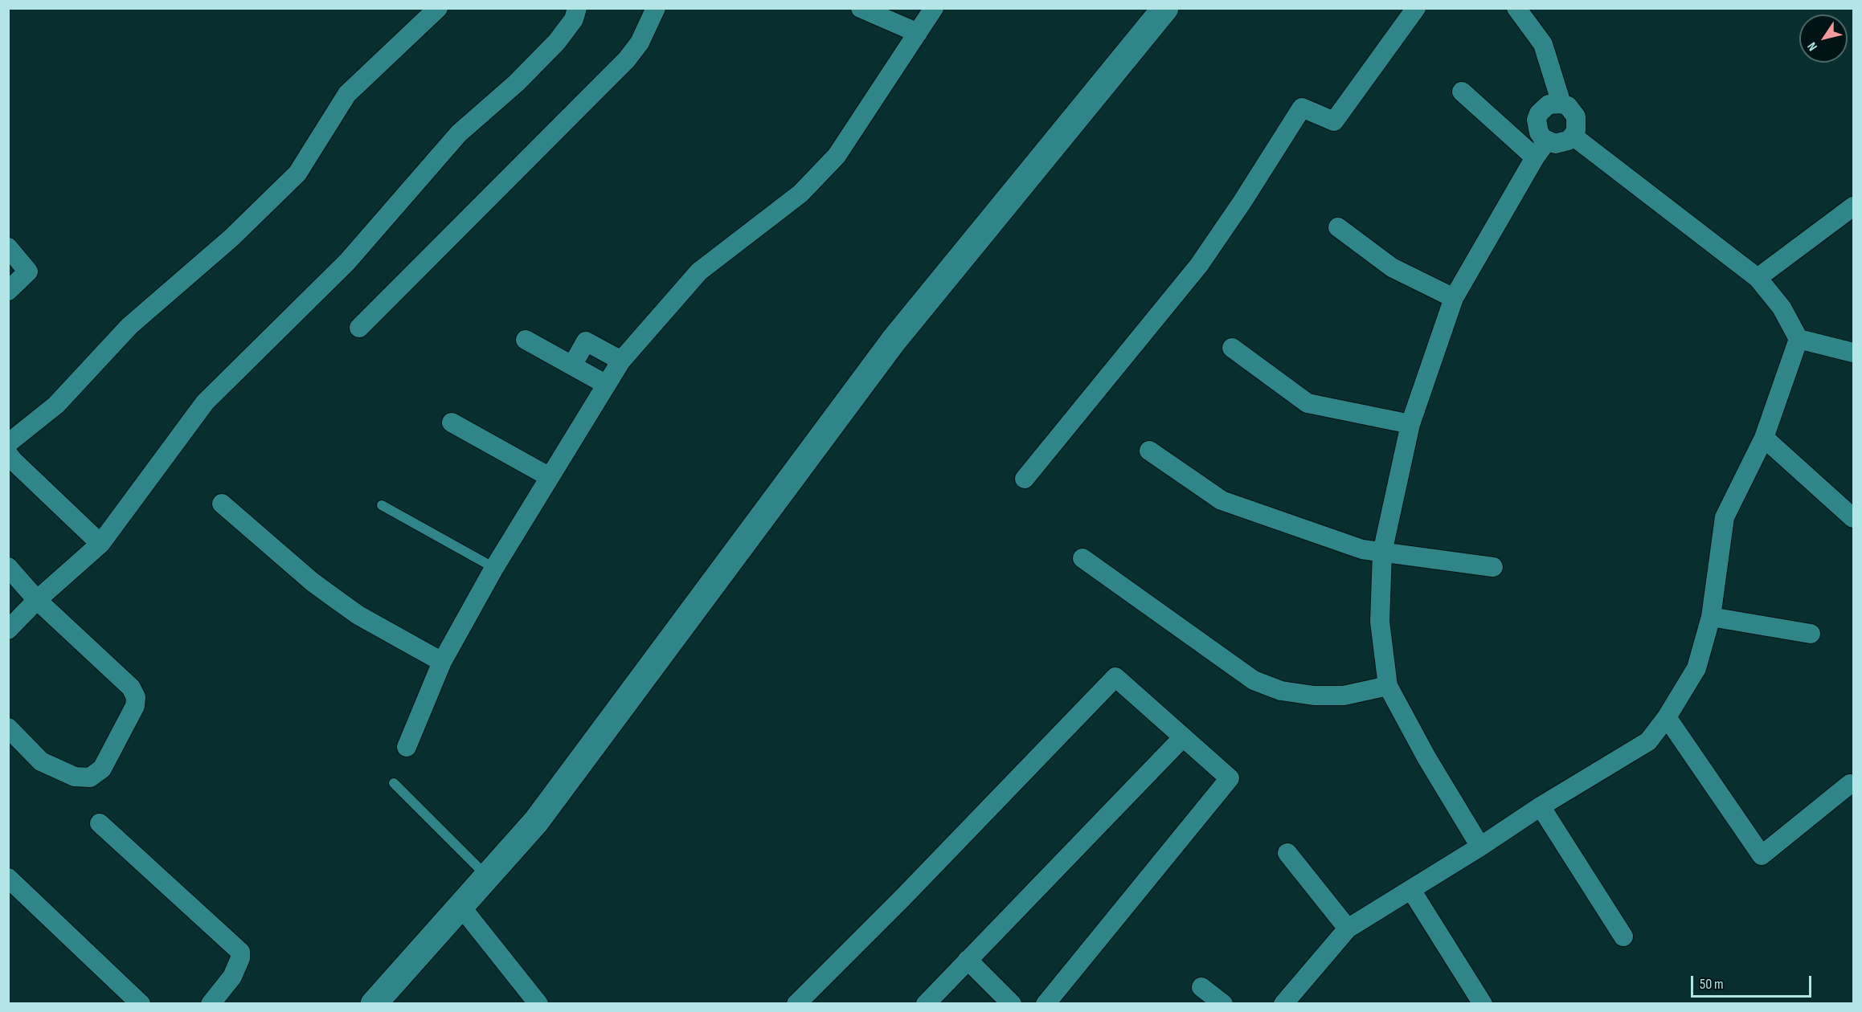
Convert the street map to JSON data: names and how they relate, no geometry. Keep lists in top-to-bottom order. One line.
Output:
{"scale_bar":"50 m","north":"bottom left"}
